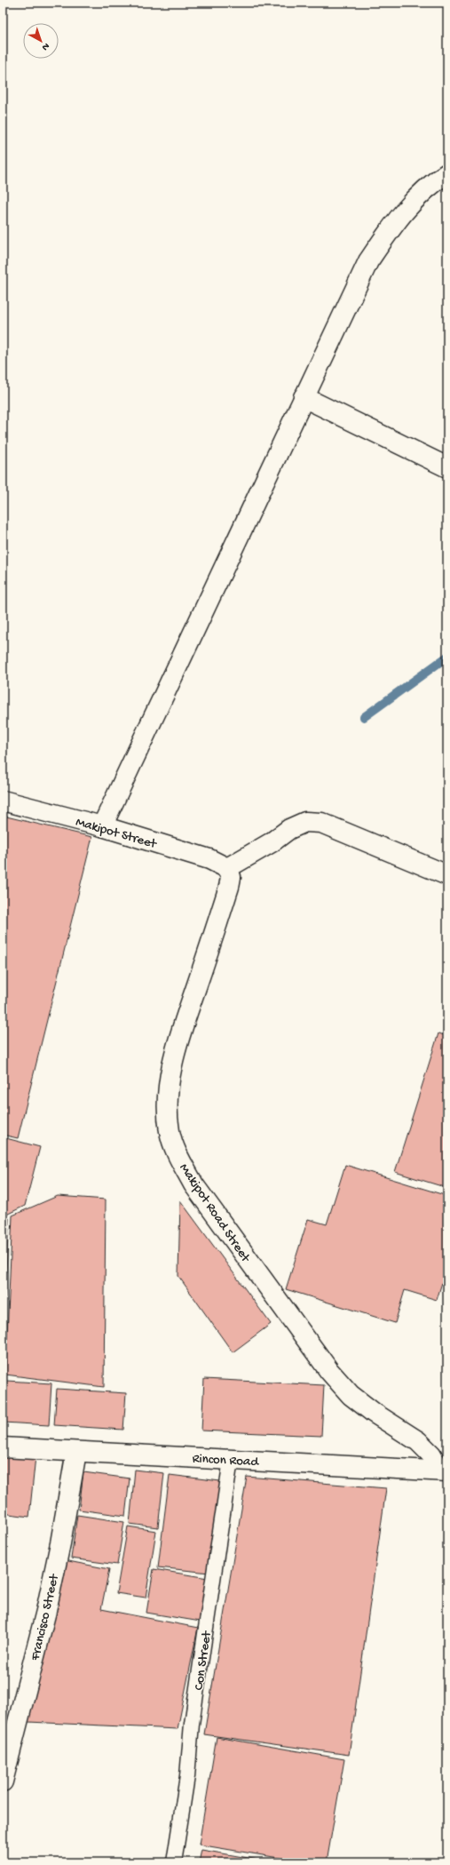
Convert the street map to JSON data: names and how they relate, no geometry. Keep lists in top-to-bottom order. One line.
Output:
{"streets":{"street":["Makipot Street","Makipot Road Street","Rincon Road","Francisco Street"],"lane":["Con Street"]},"crossings":[["Makipot Street","Makipot Road Street"],["Makipot Road Street","Rincon Road"],["Rincon Road","Francisco Street"],["Rincon Road","Con Street"]],"north":"bottom right"}
